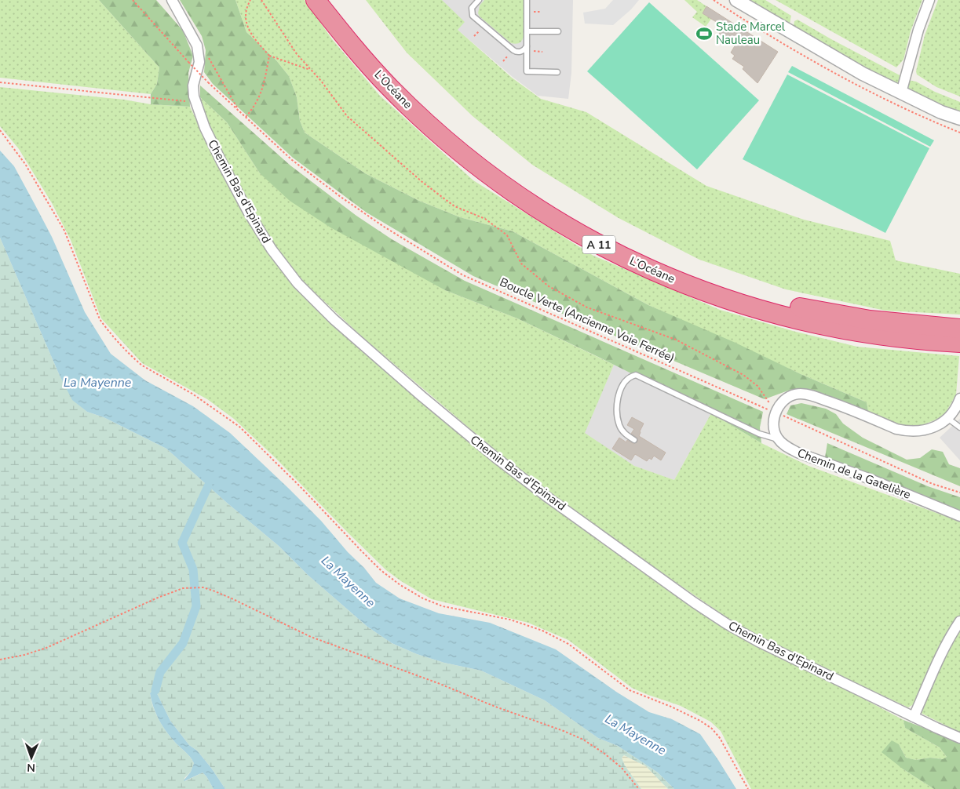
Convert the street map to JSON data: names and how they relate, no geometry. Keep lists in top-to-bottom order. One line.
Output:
{"streets":{"highway":["L’Océane","A 11"],"street":["Chemin Bas d'Epinard","Chemin de la Gatelière"],"path":["Boucle Verte (Ancienne Voie Ferrée)"]},"water":["La Mayenne"],"places":{"sports":["Stade Marcel Nauleau"]},"north":"bottom"}
